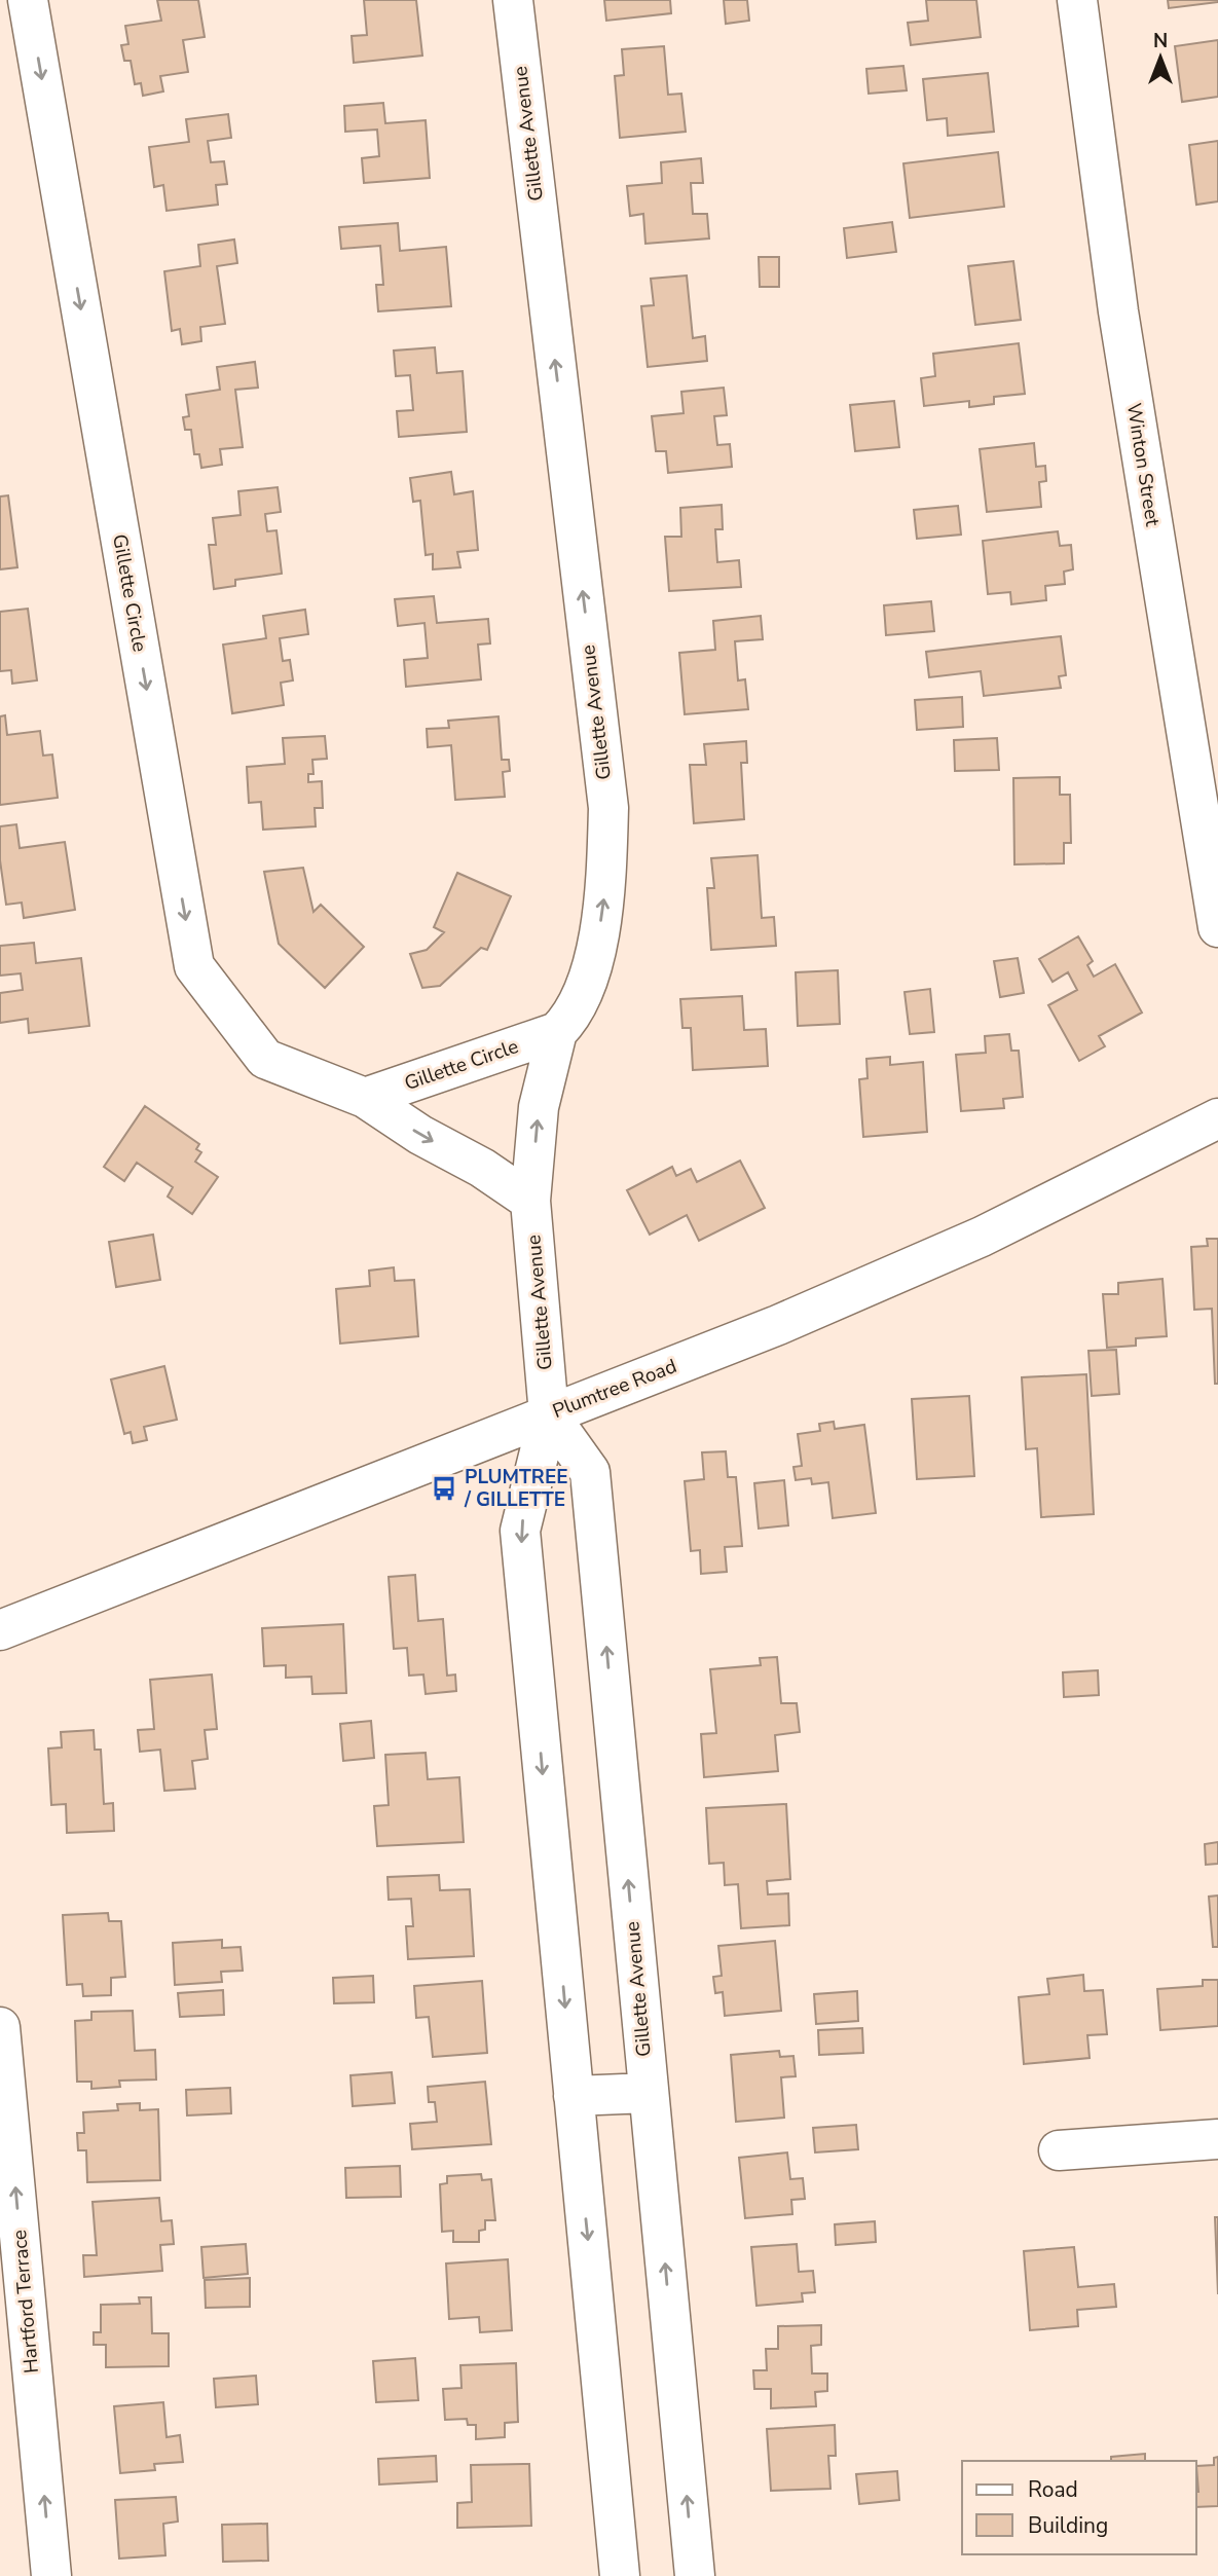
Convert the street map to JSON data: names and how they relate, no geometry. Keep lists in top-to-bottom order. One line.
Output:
{"streets":{"street":["Gillette Avenue","Winton Street","Gillette Circle","Plumtree Road","Hartford Terrace"]},"crossings":[["Gillette Avenue","Gillette Circle"],["Gillette Avenue","Plumtree Road"]],"one_way":["Gillette Circle","Hartford Terrace"],"places":{"bus stop":["PLUMTREE / GILLETTE"]},"legend":["Road","Building"],"north":"top"}
